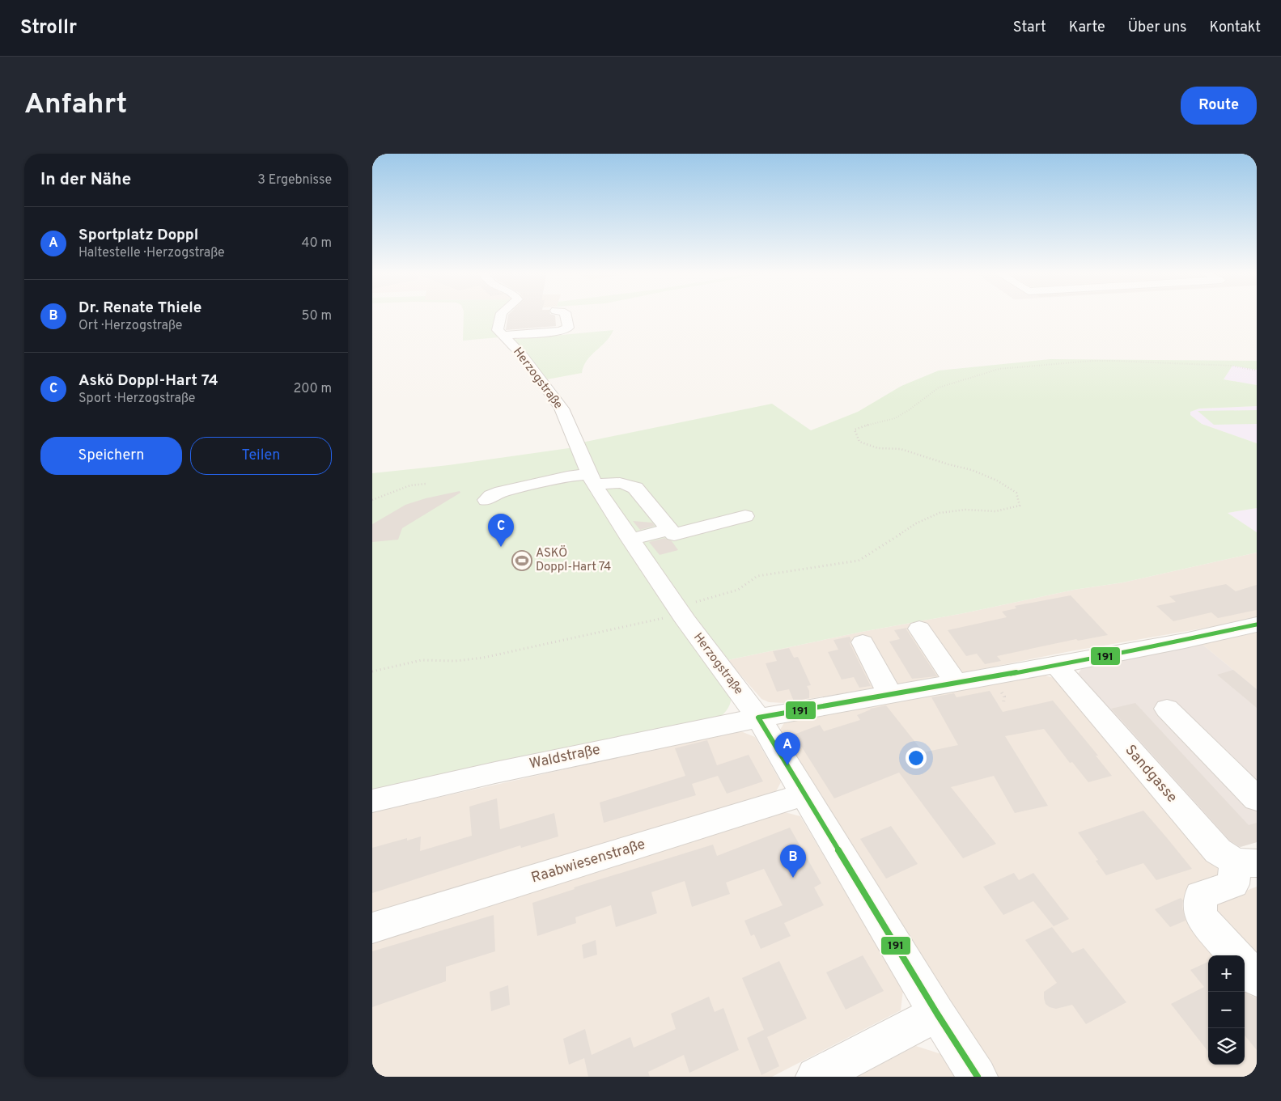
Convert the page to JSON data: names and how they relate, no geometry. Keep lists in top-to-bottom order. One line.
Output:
{"streets":{"street":["Herzogstraße","Waldstraße","Sandgasse","Raabwiesenstraße"]},"crossings":[["Herzogstraße","Waldstraße"],["Herzogstraße","Raabwiesenstraße"],["Waldstraße","Sandgasse"]],"places":{"sports":["ASKÖ Doppl-Hart 74"]},"lines":["transit line 191"],"page":{"header":"Strollr","nav":["Start","Karte","Über uns","Kontakt"],"buttons":["Route",["Speichern","Teilen"]],"title":"Anfahrt","heading":["In der Nähe","3 Ergebnisse"],"list":[{"mark":"A","name":"Sportplatz Doppl","note":"Haltestelle · Herzogstraße","value":"40 m"},{"mark":"B","name":"Dr. Renate Thiele","note":"Ort · Herzogstraße","value":"50 m"},{"mark":"C","name":"Askö Doppl-Hart 74","note":"Sport · Herzogstraße","value":"200 m"}],"pins":["C","A","B"],"map_buttons":["+","−"]}}
